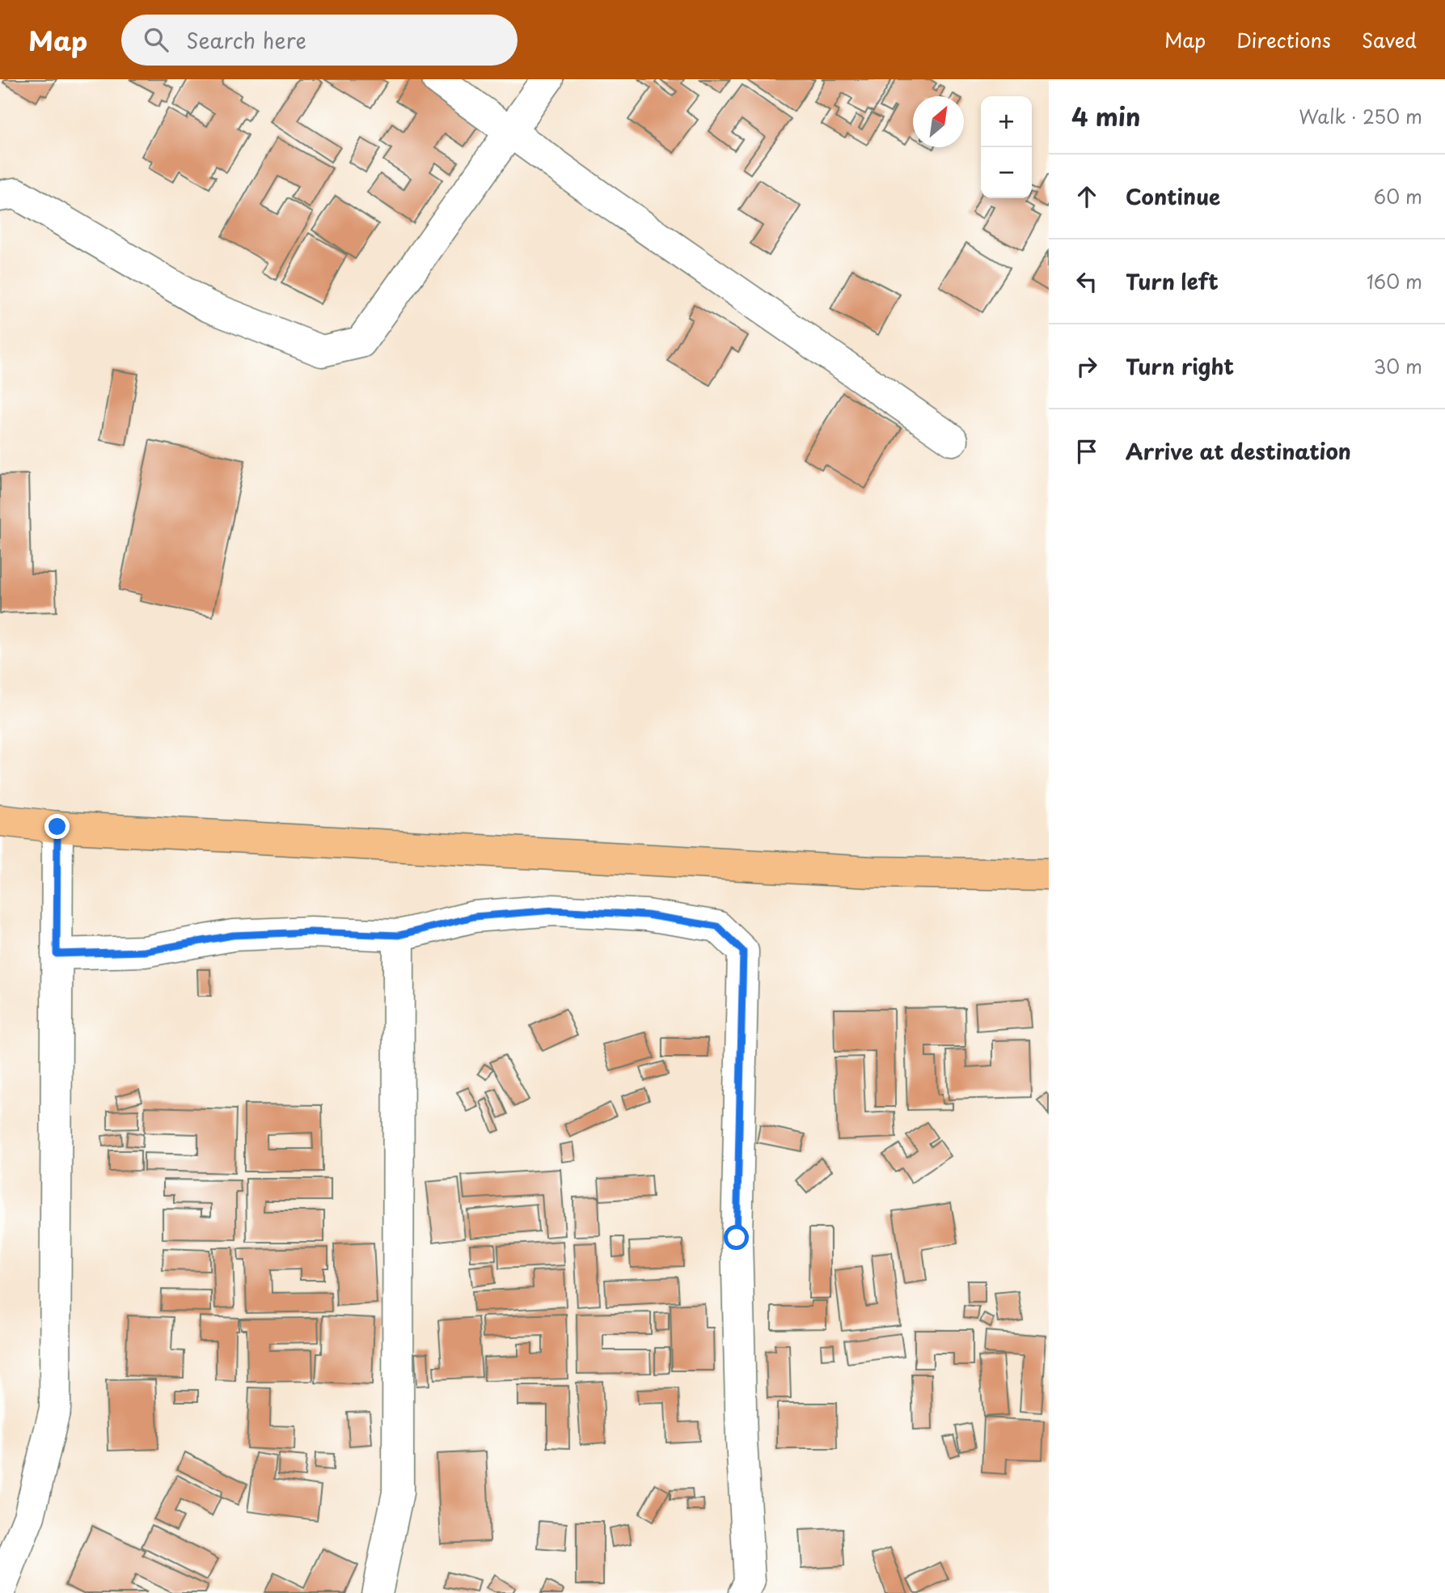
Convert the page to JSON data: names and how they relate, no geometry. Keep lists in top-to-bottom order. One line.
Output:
{"north":"top right","page":{"header":"Map","search":"Search here","nav":["Map","Directions","Saved"],"heading":["4 min","Walk · 250 m"],"map_buttons":["+","−"],"list":[["Continue","60 m"],["Turn left","160 m"],["Turn right","30 m"],"Arrive at destination"]}}
